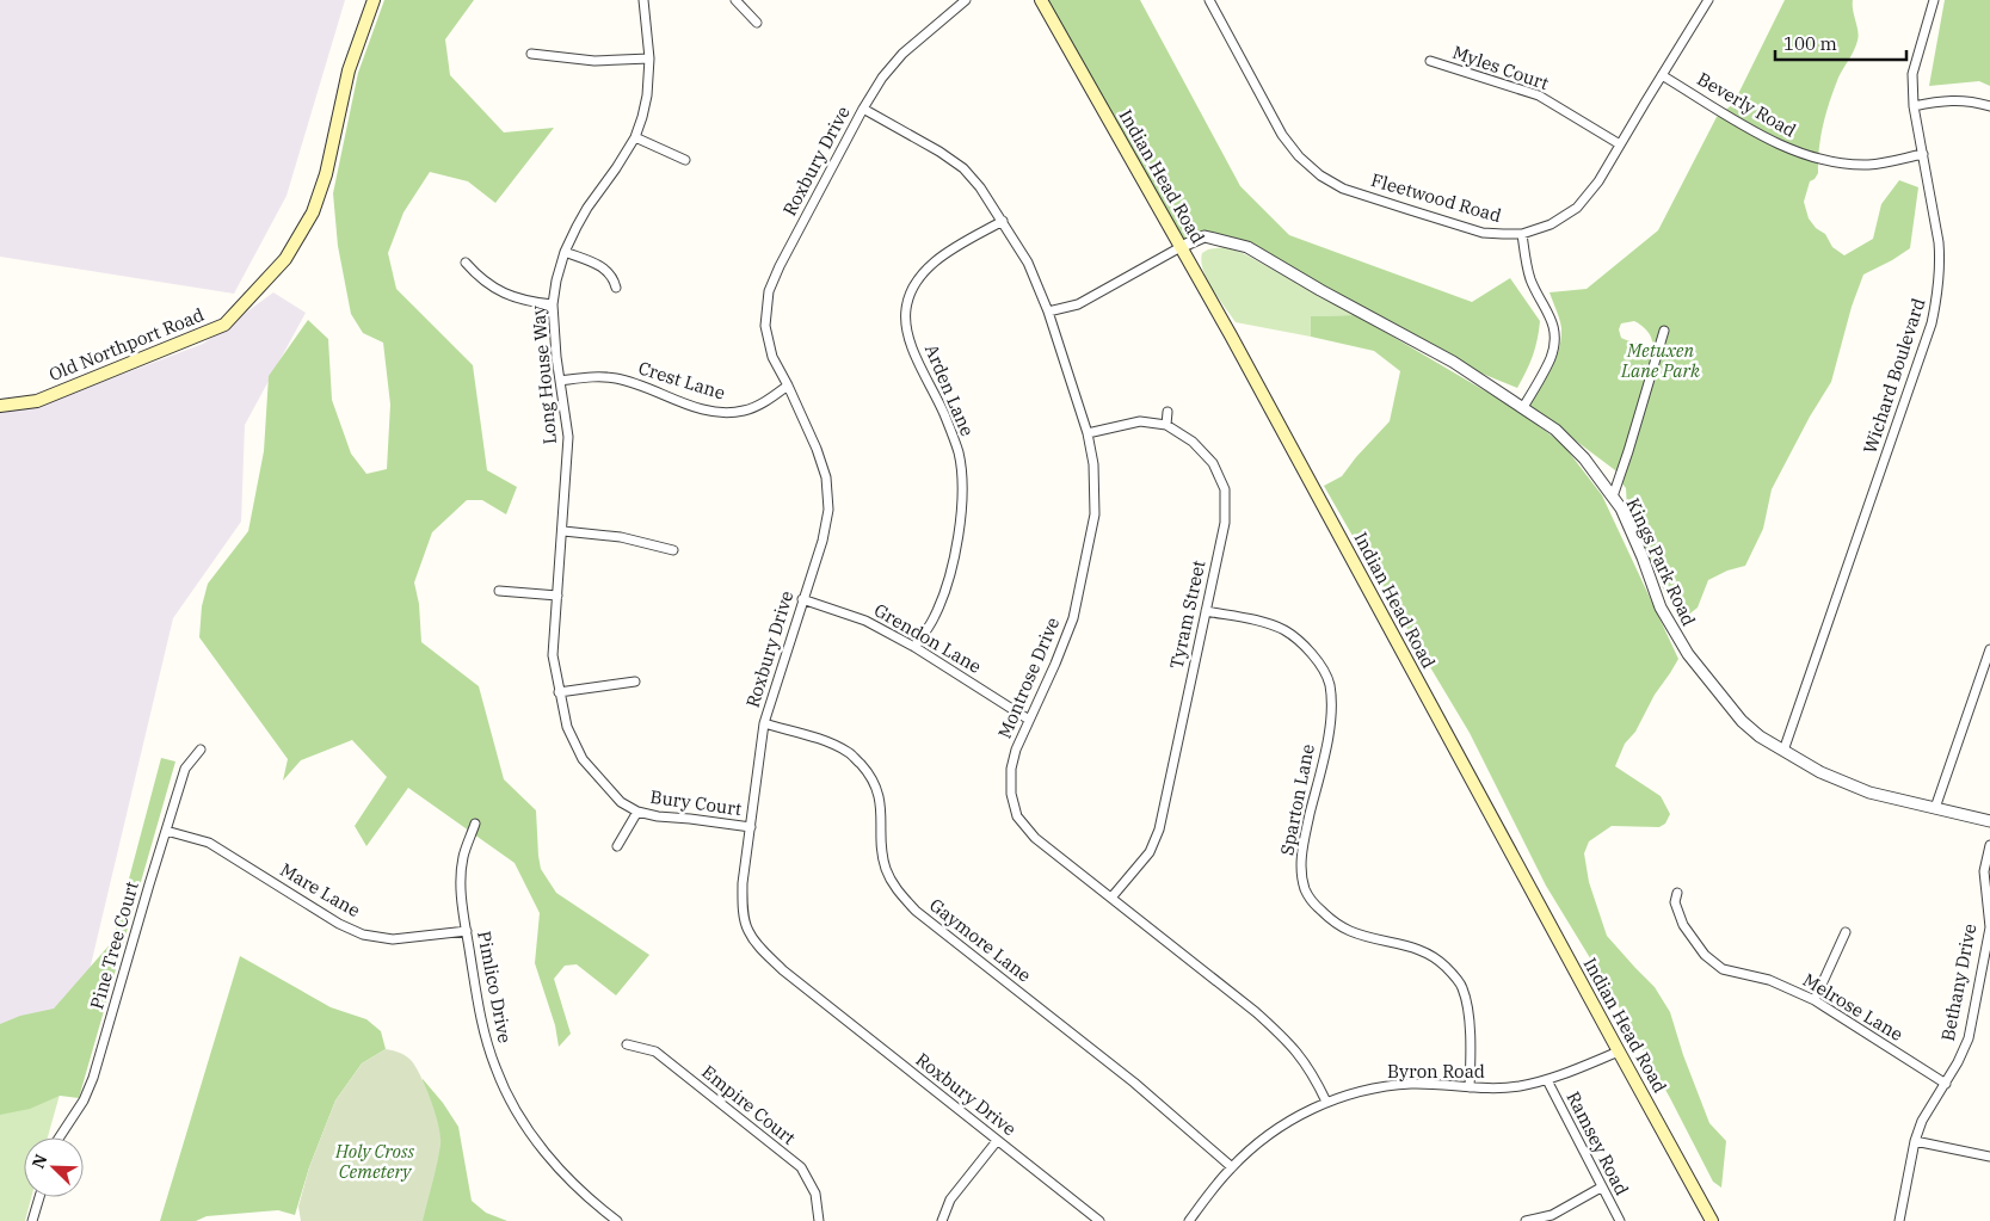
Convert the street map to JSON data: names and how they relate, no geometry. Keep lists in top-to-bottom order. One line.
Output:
{"streets":{"main road":["Indian Head Road","Old Northport Road"],"street":["Myles Court","Beverly Road","Roxbury Drive","Fleetwood Road","Long House Way","Wichard Boulevard","Crest Lane","Arden Lane","Kings Park Road","Tyram Street","Grendon Lane","Montrose Drive","Sparton Lane","Bury Court","Mare Lane","Gaymore Lane","Pine Tree Court","Bethany Drive","Pimlico Drive","Melrose Lane","Byron Road","Empire Court","Ramsey Road"]},"crossings":[["Myles Court","Fleetwood Road"],["Beverly Road","Fleetwood Road"],["Beverly Road","Wichard Boulevard"],["Roxbury Drive","Crest Lane"],["Roxbury Drive","Grendon Lane"],["Roxbury Drive","Montrose Drive"],["Roxbury Drive","Bury Court"],["Roxbury Drive","Gaymore Lane"],["Indian Head Road","Kings Park Road"],["Indian Head Road","Byron Road"],["Long House Way","Crest Lane"],["Long House Way","Bury Court"],["Wichard Boulevard","Kings Park Road"],["Arden Lane","Grendon Lane"],["Arden Lane","Montrose Drive"],["Tyram Street","Montrose Drive"],["Tyram Street","Sparton Lane"],["Grendon Lane","Montrose Drive"],["Montrose Drive","Byron Road"],["Sparton Lane","Byron Road"],["Mare Lane","Pine Tree Court"],["Mare Lane","Pimlico Drive"],["Gaymore Lane","Byron Road"],["Bethany Drive","Melrose Lane"],["Byron Road","Ramsey Road"]],"parks":["Metuxen Lane Park","Holy Cross Cemetery"],"scale_bar":"100 m","north":"top left"}
